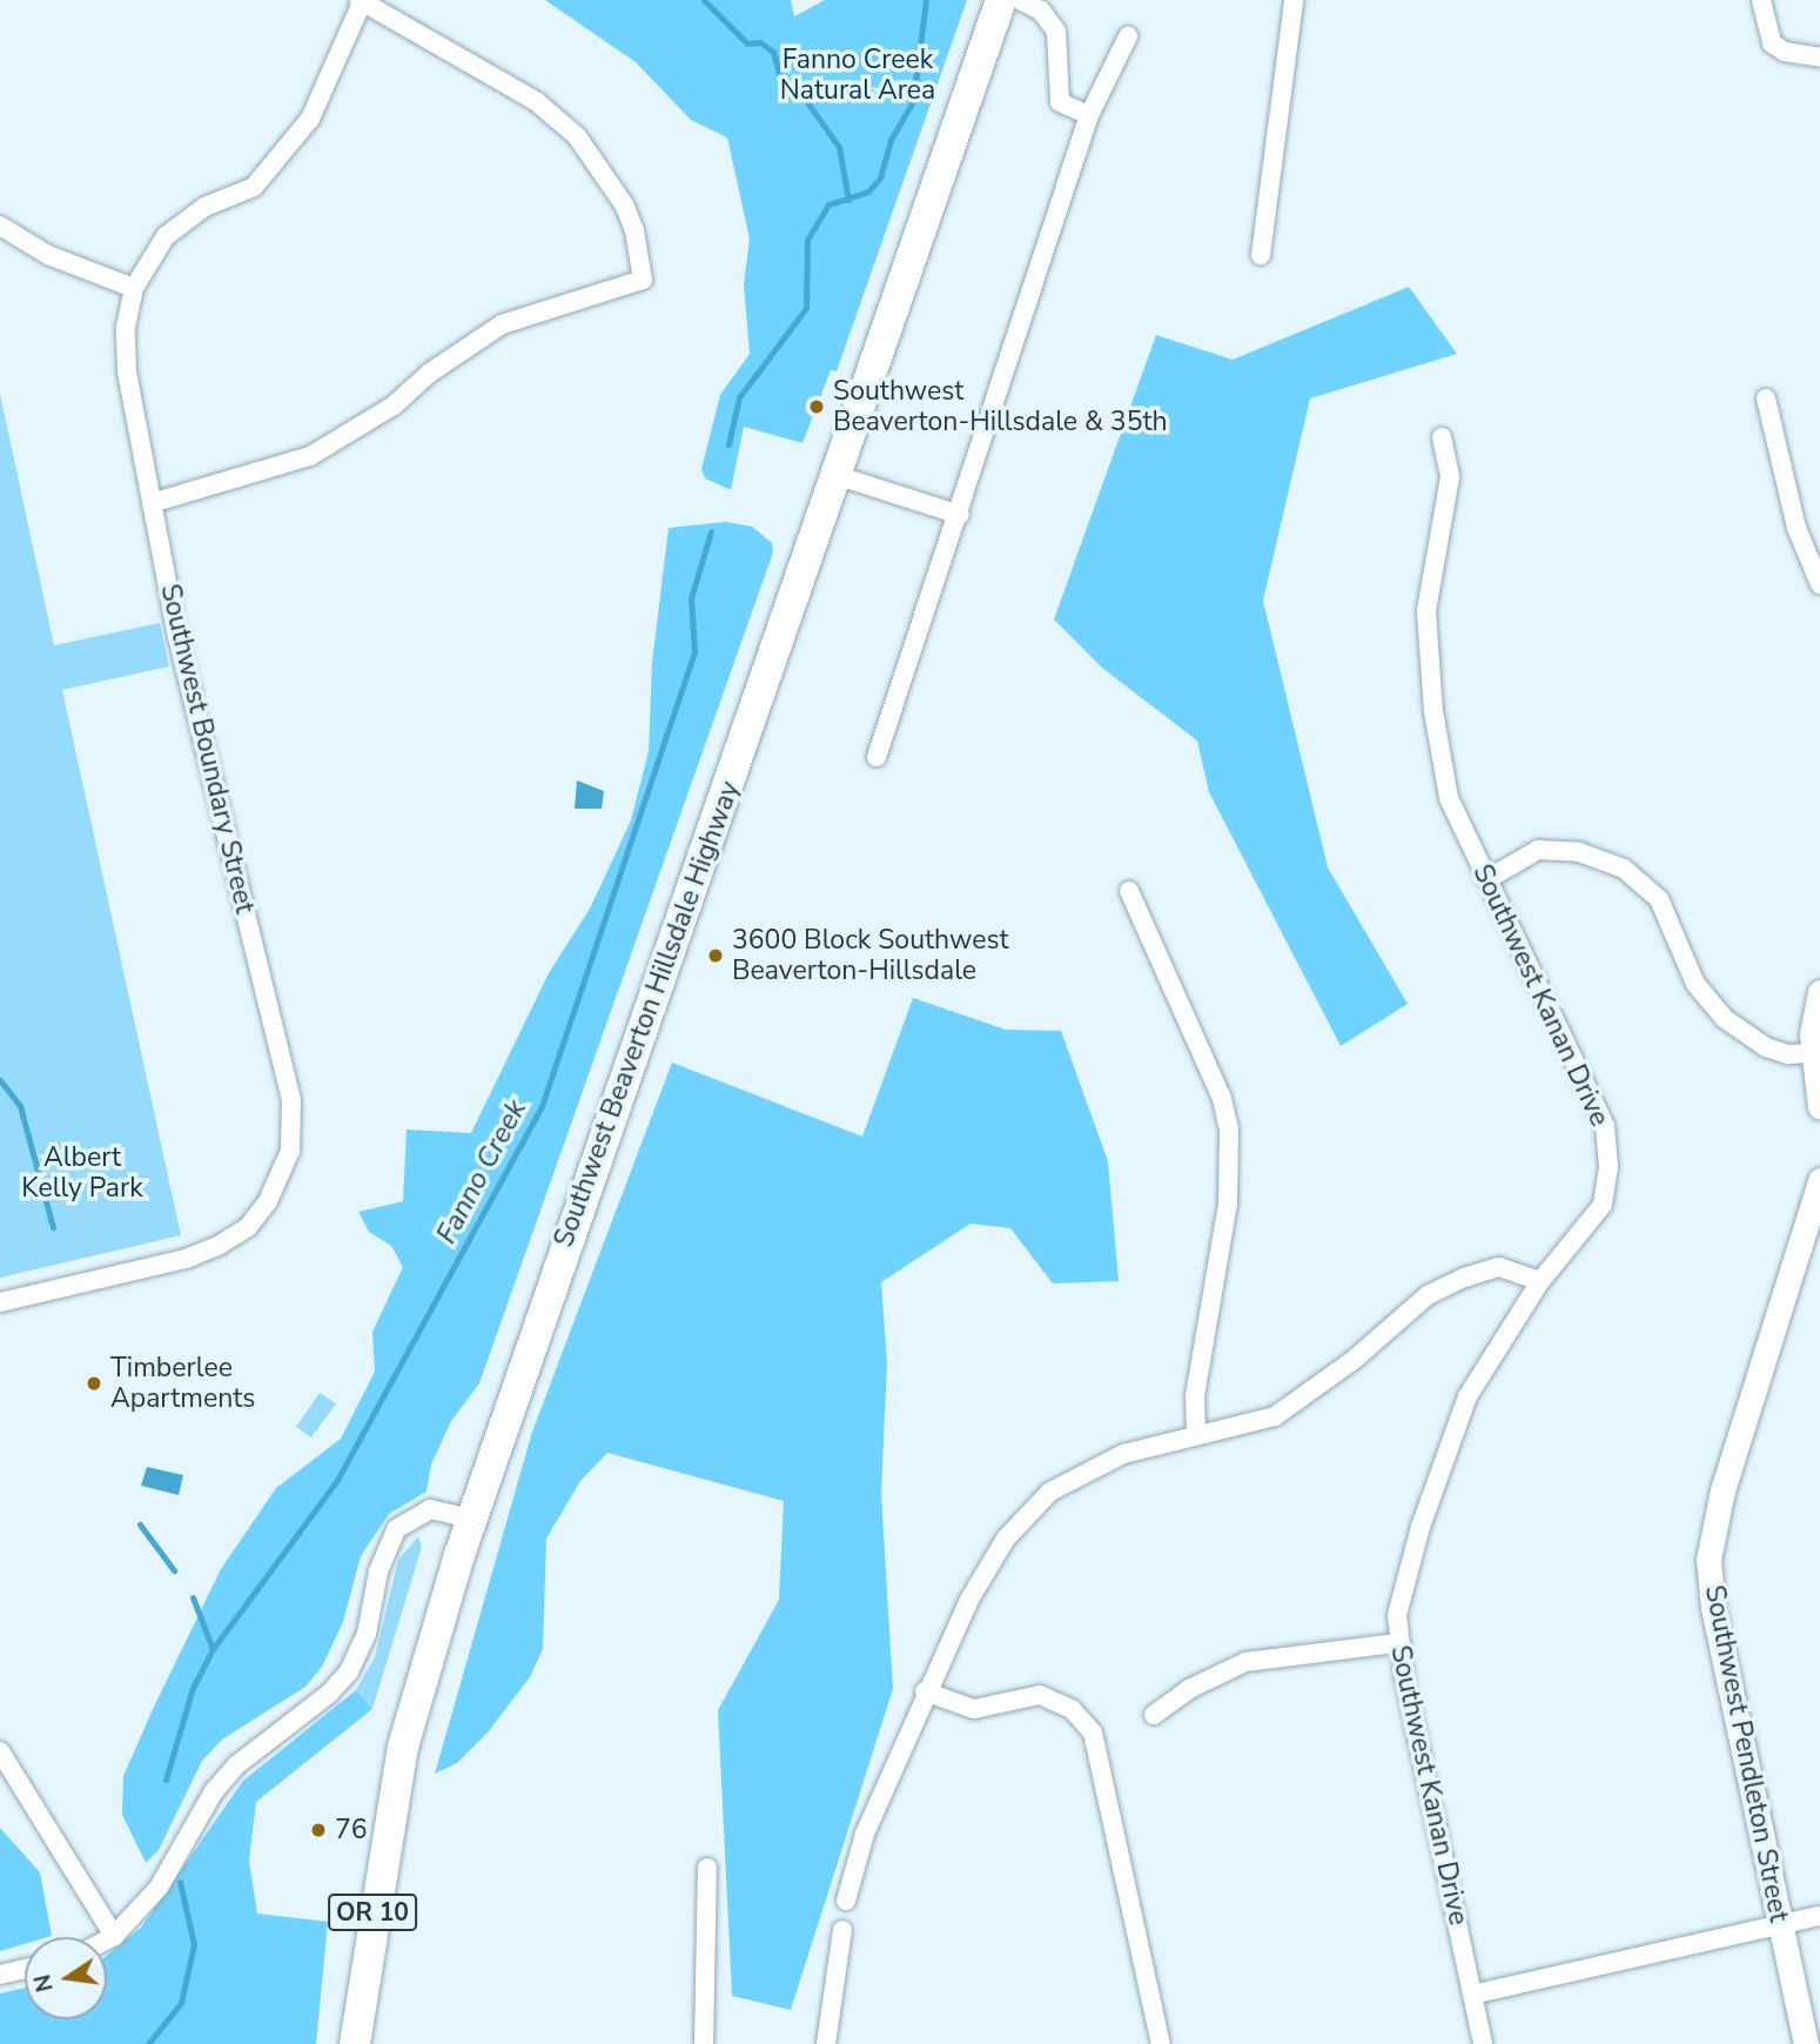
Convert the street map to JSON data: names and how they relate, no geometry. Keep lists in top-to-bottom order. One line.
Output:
{"streets":{"main road":["Southwest Beaverton Hillsdale Highway","OR 10"],"street":["Southwest Boundary Street","Southwest Kanan Drive","Southwest Pendleton Street"]},"water":["Fanno Creek"],"parks":["Fanno Creek Natural Area","Albert Kelly Park"],"places":["Southwest Beaverton-Hillsdale & 35th","3600 Block Southwest Beaverton-Hillsdale","Timberlee Apartments","76"],"north":"left"}
